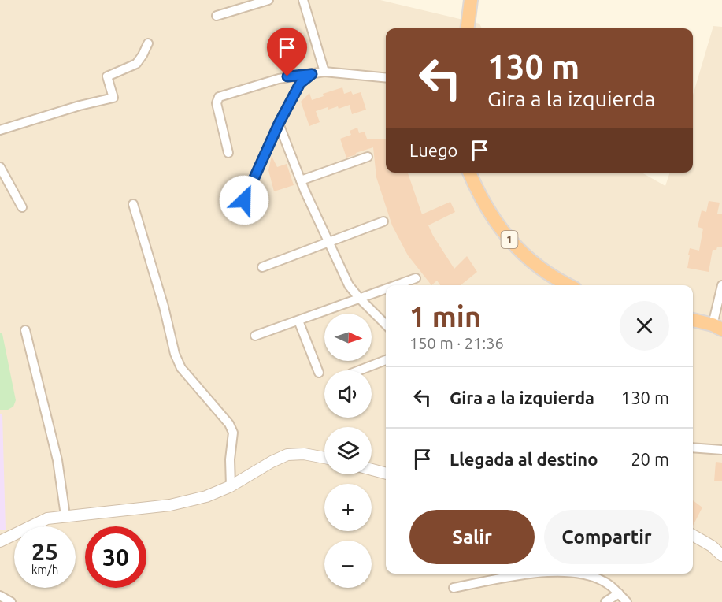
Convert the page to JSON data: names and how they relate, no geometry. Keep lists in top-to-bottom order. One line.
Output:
{"streets":{"highway":["1"]},"north":"right","page":{"turn":["130 m","Gira a la izquierda"],"then":"Luego","heading":["1 min","150 m · 21:36"],"map_buttons":["+","−"],"list":[{"name":"Gira a la izquierda","value":"130 m"},{"name":"Llegada al destino","value":"20 m"}],"buttons":["Salir","Compartir"],"speed":"25 km/h","limit":"30"}}
